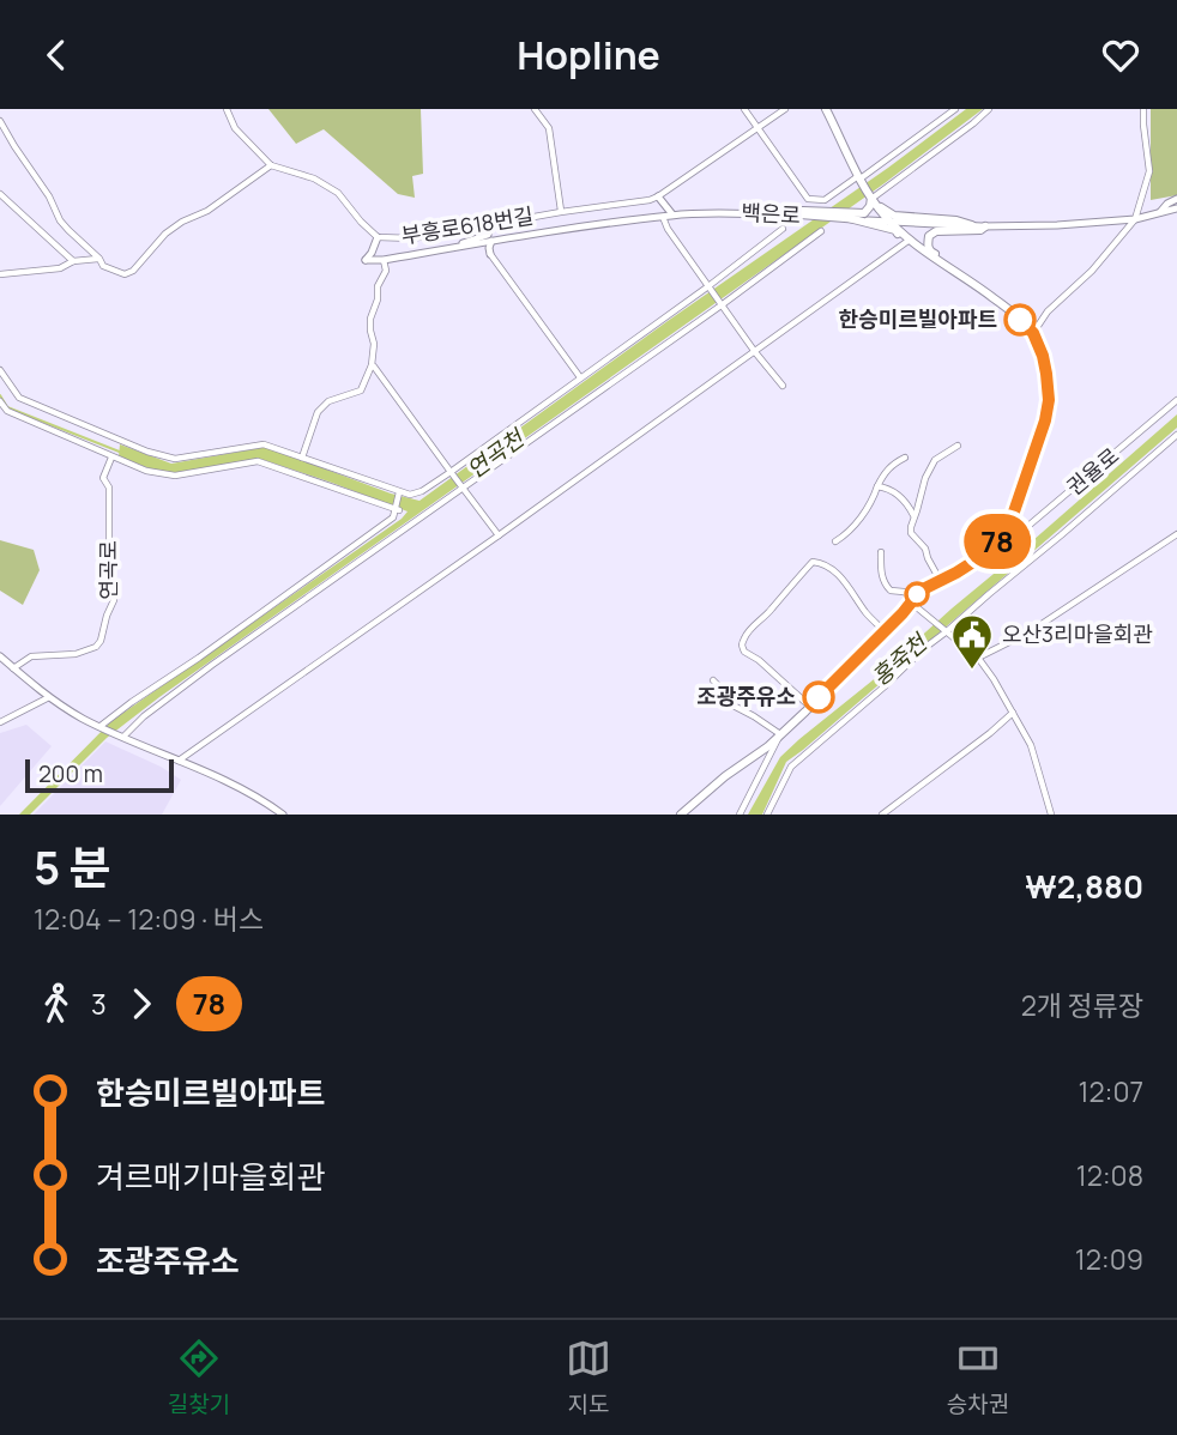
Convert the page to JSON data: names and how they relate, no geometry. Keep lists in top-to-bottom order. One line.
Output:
{"streets":{"street":["백은로","부흥로618번길","권율로","연곡로"]},"crossings":[["백은로","부흥로618번길"]],"water":["연곡천","홍죽천"],"places":{"other":["한승미르빌아파트","조광주유소"],"public building":["오산3리마을회관"]},"lines":["bus line 78"],"scale_bar":"200 m","page":{"header":"Hopline","on_map":"78","scale":"200 m","heading":["5 분","12:04 – 12:09 · 버스","₩2,880"],"legs":["3","78","2개 정류장"],"list":[{"name":"한승미르빌아파트","value":"12:07"},{"name":"겨르매기마을회관","value":"12:08"},{"name":"조광주유소","value":"12:09"}],"tabs":["길찾기","지도","승차권"]}}
